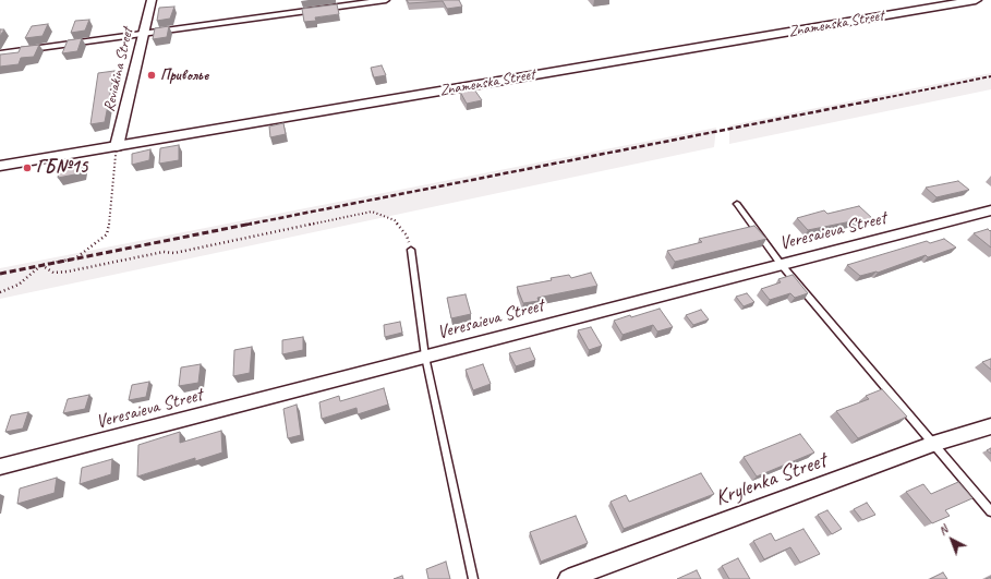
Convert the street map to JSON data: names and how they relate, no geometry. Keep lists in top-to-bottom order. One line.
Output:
{"streets":{"main road":["Znamenska Street"],"street":["Reviakina Street","Veresaieva Street","Krylenka Street"]},"crossings":[["Znamenska Street","Reviakina Street"]],"places":["Приволье","ГБ№15"],"north":"top left"}
